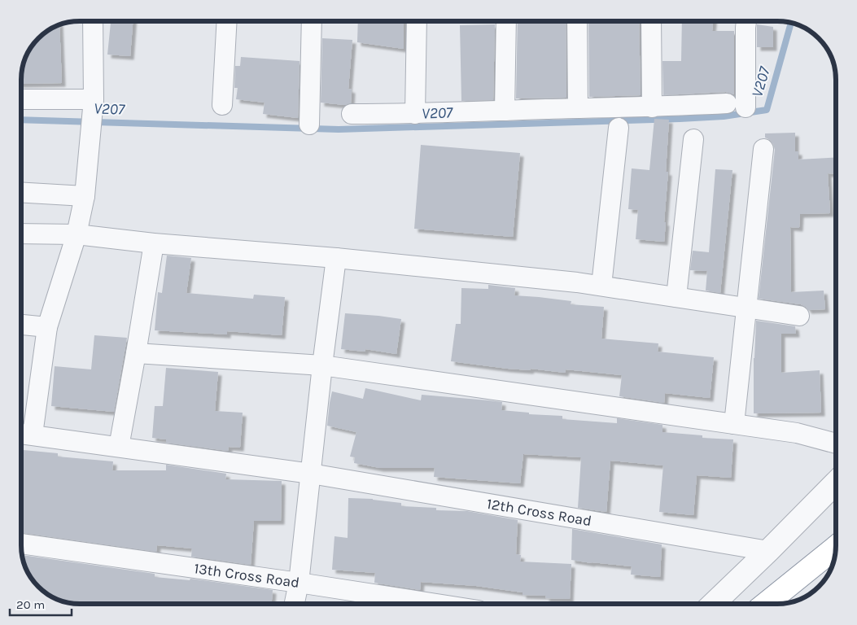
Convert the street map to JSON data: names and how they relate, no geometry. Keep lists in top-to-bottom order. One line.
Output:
{"streets":{"street":["12th Cross Road","13th Cross Road"]},"water":["V207"],"scale_bar":"20 m"}
